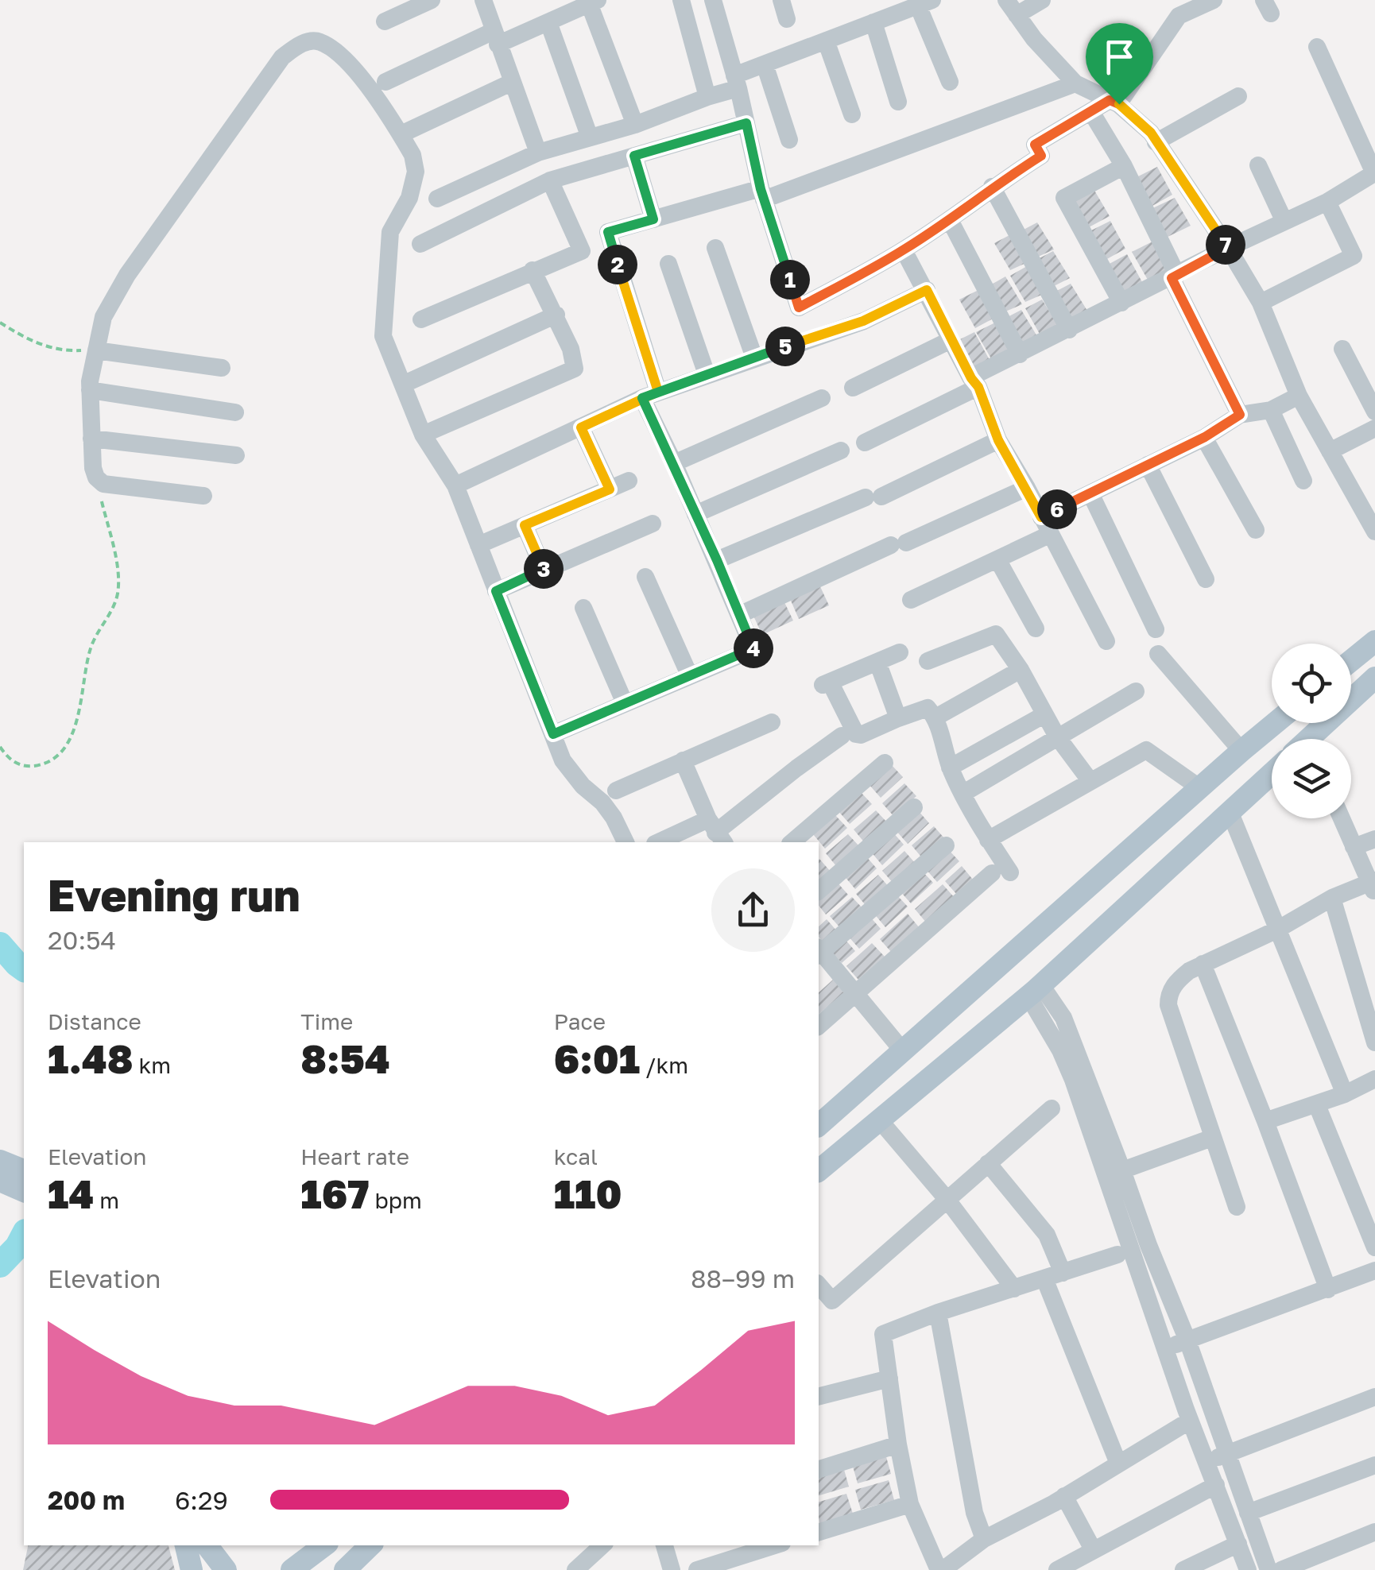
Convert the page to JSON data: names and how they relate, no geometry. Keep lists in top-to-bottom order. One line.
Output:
{"page":{"pins":["7","2","1","5","6","3","4"],"heading":["Evening run","20:54"],"stats":[["Distance","1.48 km"],["Time","8:54"],["Pace","6:01 /km"],["Elevation","14 m"],["Heart rate","167 bpm"],["kcal","110"]],"chart":["Elevation","88–99 m"],"list":[{"name":"200 m","note":"6:29"}]}}
